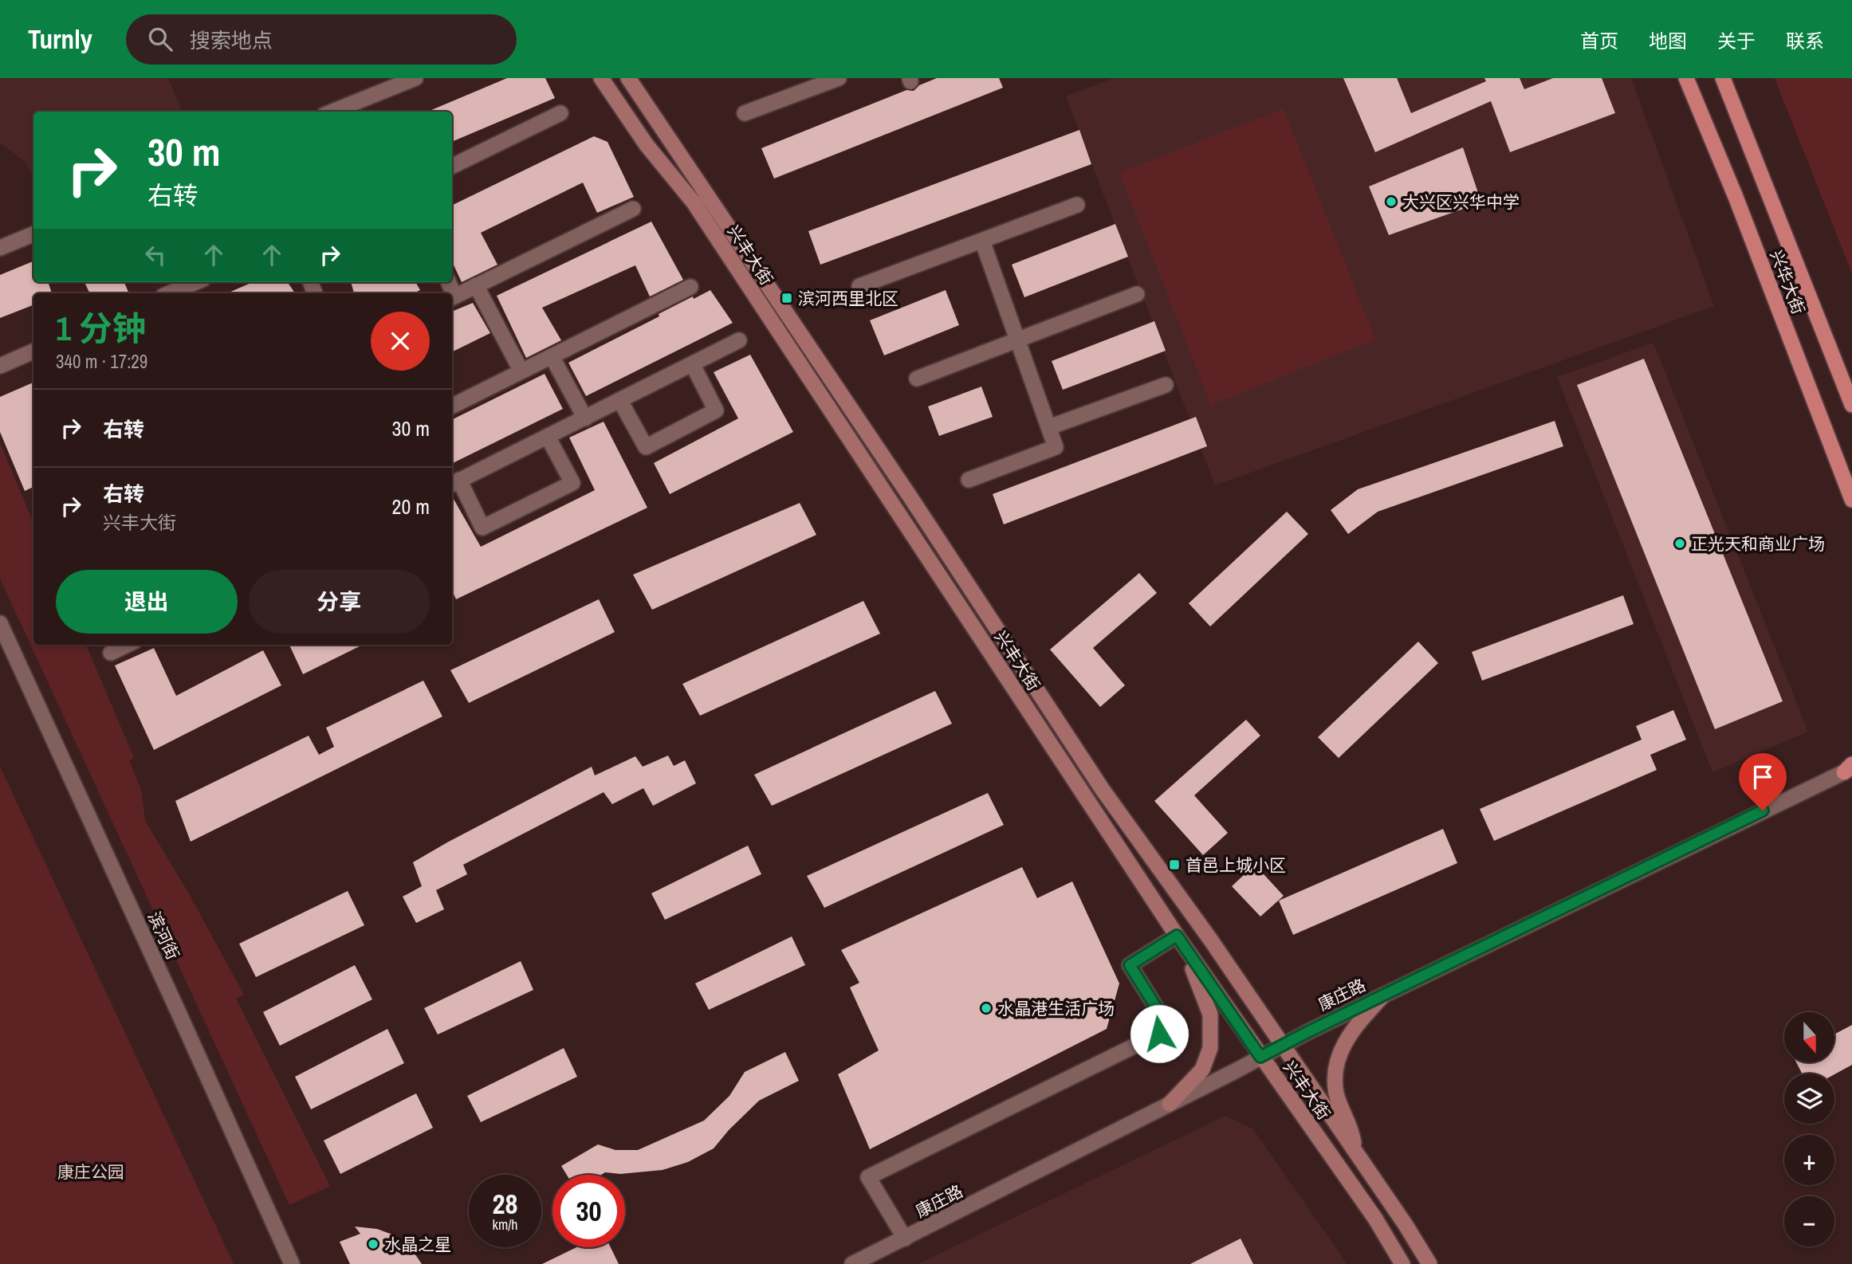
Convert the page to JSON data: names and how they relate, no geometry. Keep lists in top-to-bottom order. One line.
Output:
{"streets":{"main road":["兴丰大街","兴华大街"],"street":["滨河街","康庄路"]},"crossings":[["兴丰大街","康庄路"]],"parks":["康庄公园"],"places":{"other":["大兴区兴华中学","正光天和商业广场","水晶港生活广场","水晶之星"],"transit":["滨河西里北区","首邑上城小区"]},"north":"bottom","page":{"header":"Turnly","search":"搜索地点","nav":["首页","地图","关于","联系"],"turn":["30 m","右转"],"heading":["1 分钟","340 m · 17:29"],"list":[{"name":"右转","value":"30 m"},{"name":"右转","note":"兴丰大街","value":"20 m"}],"buttons":["退出","分享"],"map_buttons":["+","−"],"speed":"28 km/h","limit":"30"}}
